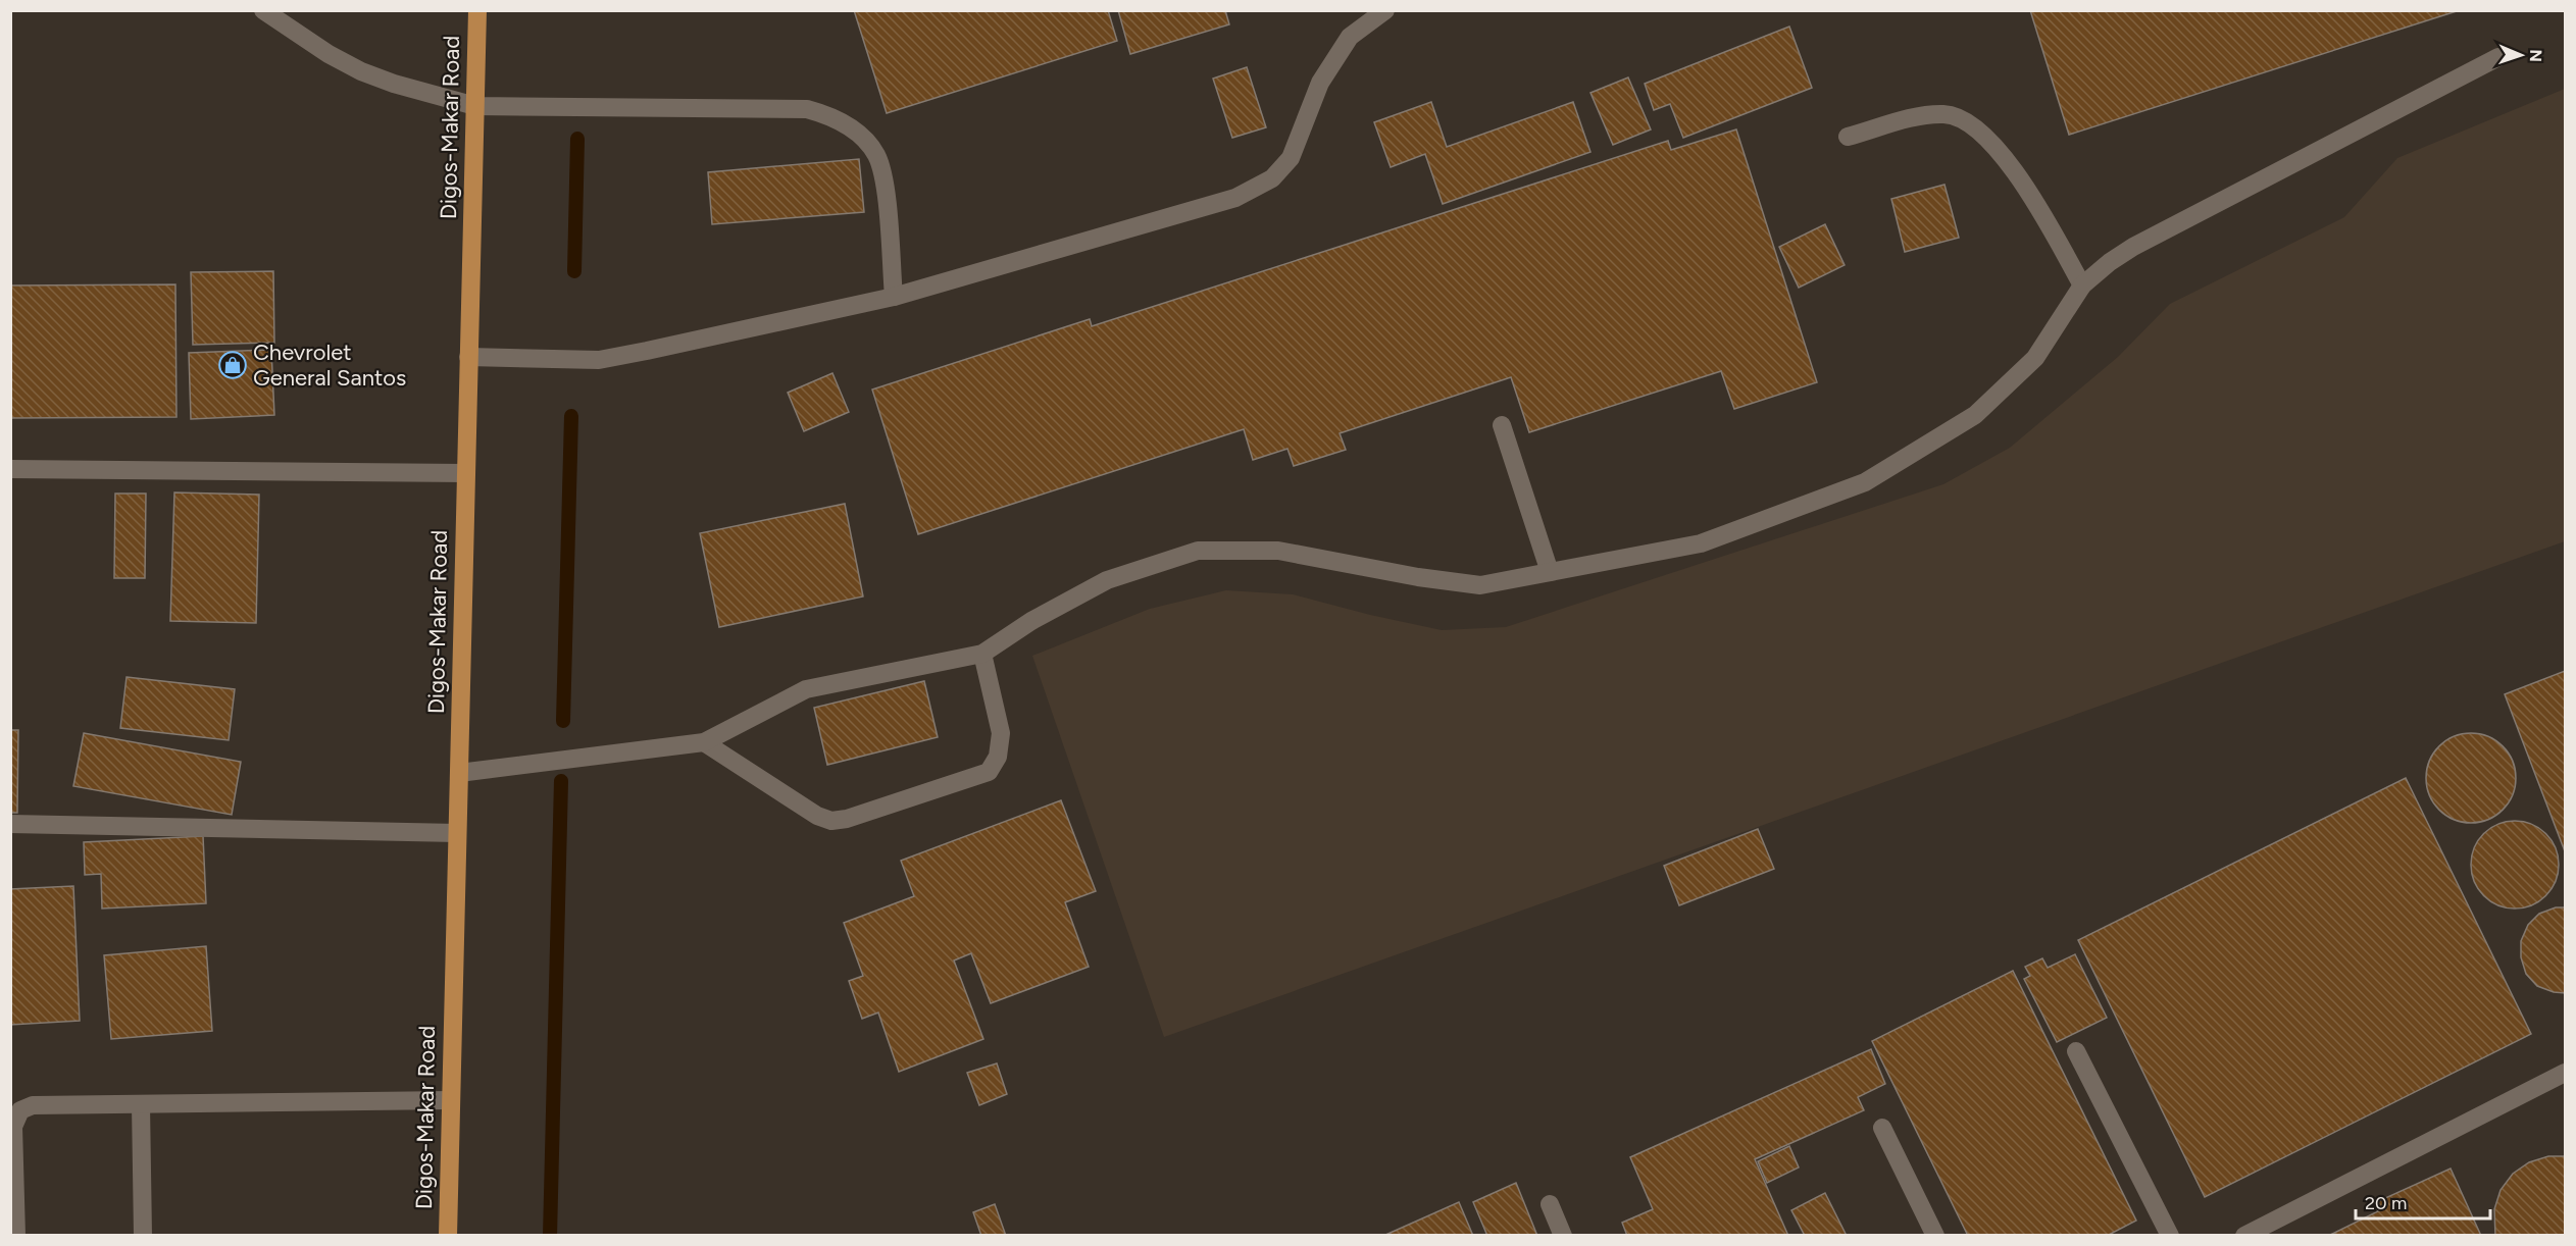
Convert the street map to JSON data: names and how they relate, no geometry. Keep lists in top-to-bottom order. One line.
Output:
{"streets":{"main road":["Digos-Makar Road"]},"places":{"shop":["Chevrolet General Santos"]},"scale_bar":"20 m","north":"right"}
